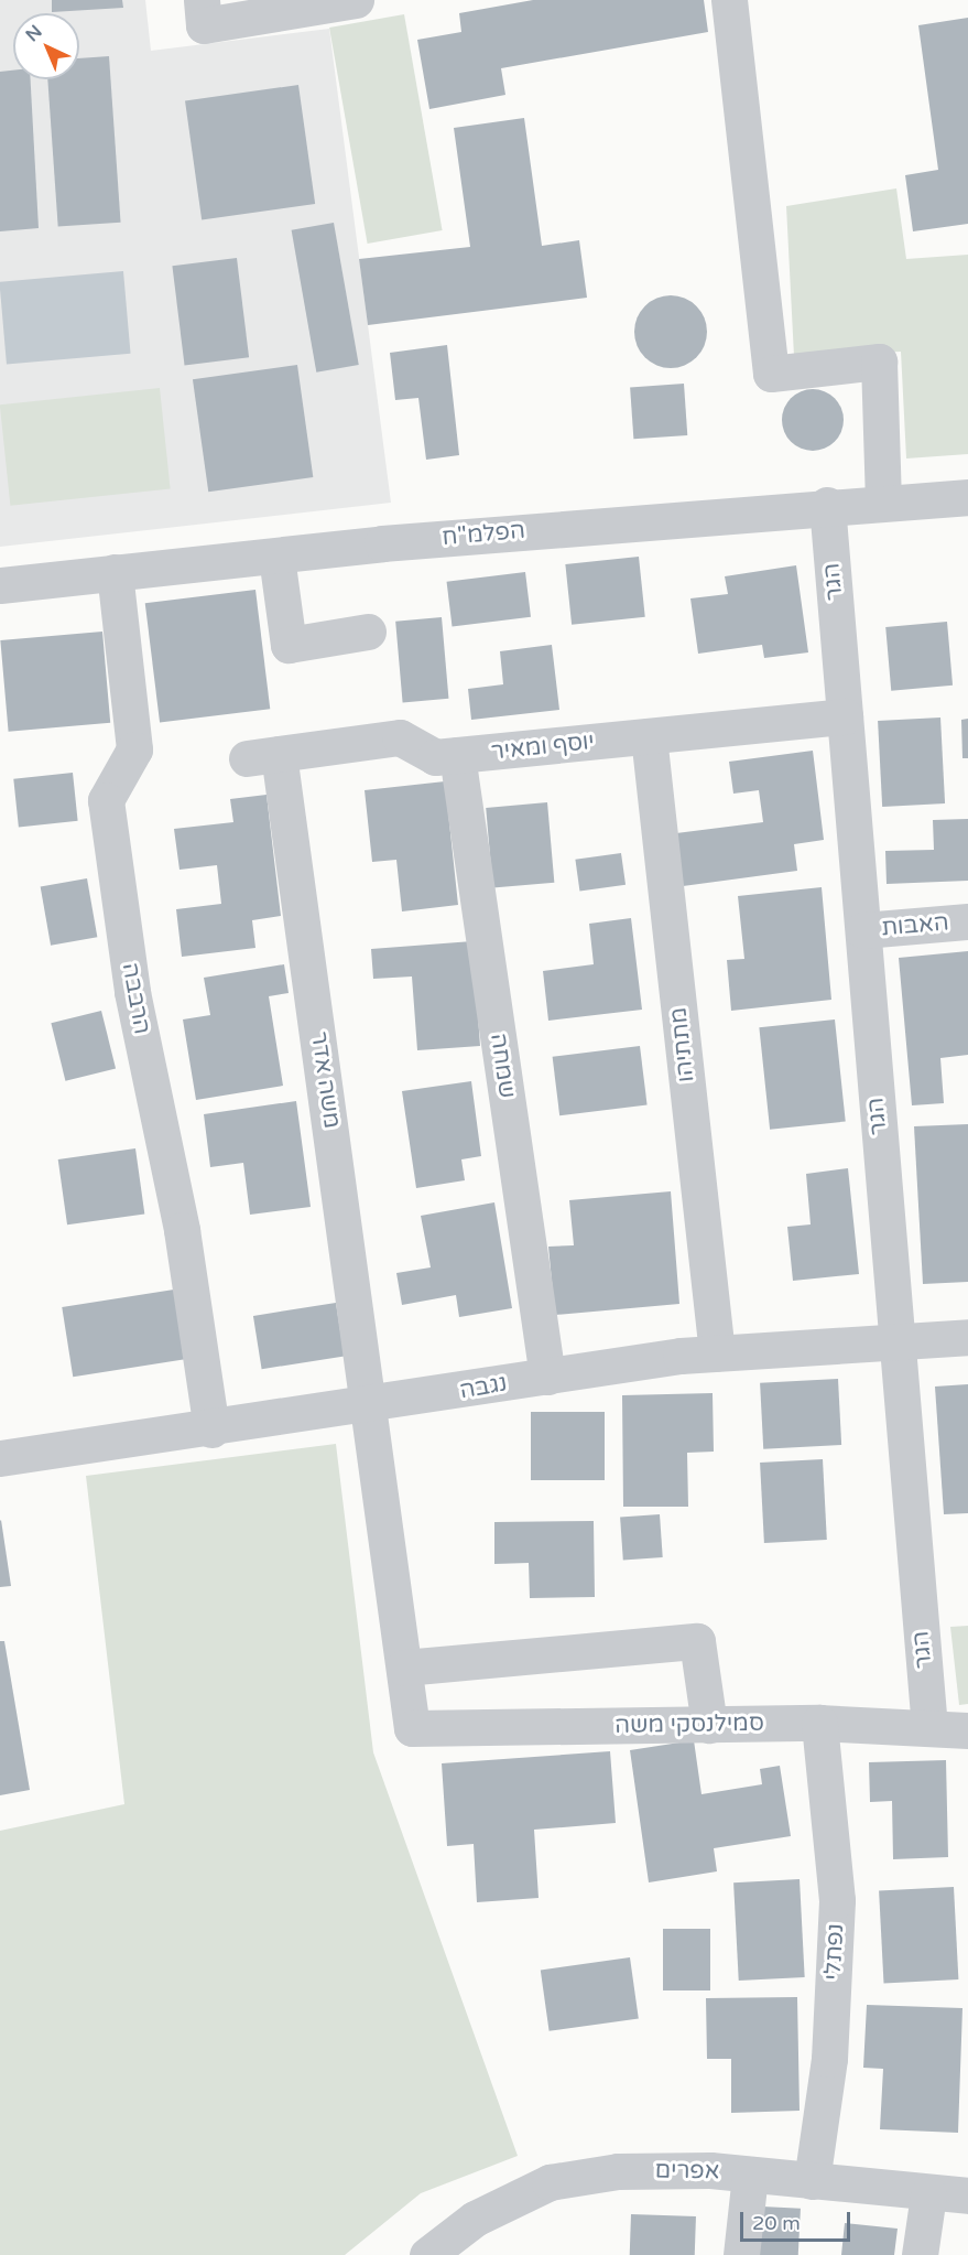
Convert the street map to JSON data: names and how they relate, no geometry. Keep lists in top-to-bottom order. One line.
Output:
{"streets":{"street":["הפלמ\"ח","הגר","יוסף ומאיר","האבות","הרבבה","מתתיהו","שמחה","משה אדר","נגבה","סמילנסקי משה","נפתלי","אפרים"]},"crossings":[["הפלמ\"ח","הגר"],["הפלמ\"ח","הרבבה"],["הגר","יוסף ומאיר"],["הגר","האבות"],["הגר","נגבה"],["הגר","סמילנסקי משה"],["יוסף ומאיר","מתתיהו"],["יוסף ומאיר","שמחה"],["יוסף ומאיר","משה אדר"],["הרבבה","נגבה"],["מתתיהו","נגבה"],["שמחה","נגבה"],["משה אדר","נגבה"],["משה אדר","סמילנסקי משה"],["סמילנסקי משה","נפתלי"],["נפתלי","אפרים"]],"scale_bar":"20 m","north":"top left"}
